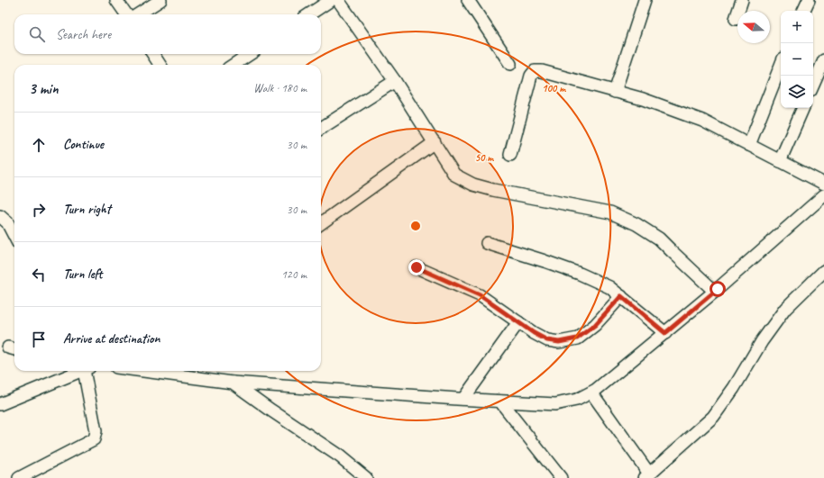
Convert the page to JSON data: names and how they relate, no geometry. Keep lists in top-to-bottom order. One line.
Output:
{"north":"left","page":{"map_buttons":["+","−"],"search":"Search here","heading":["3 min","Walk · 180 m"],"list":[["Continue","30 m"],["Turn right","30 m"],["Turn left","120 m"],"Arrive at destination"]},"rings":["100 m","50 m"]}
